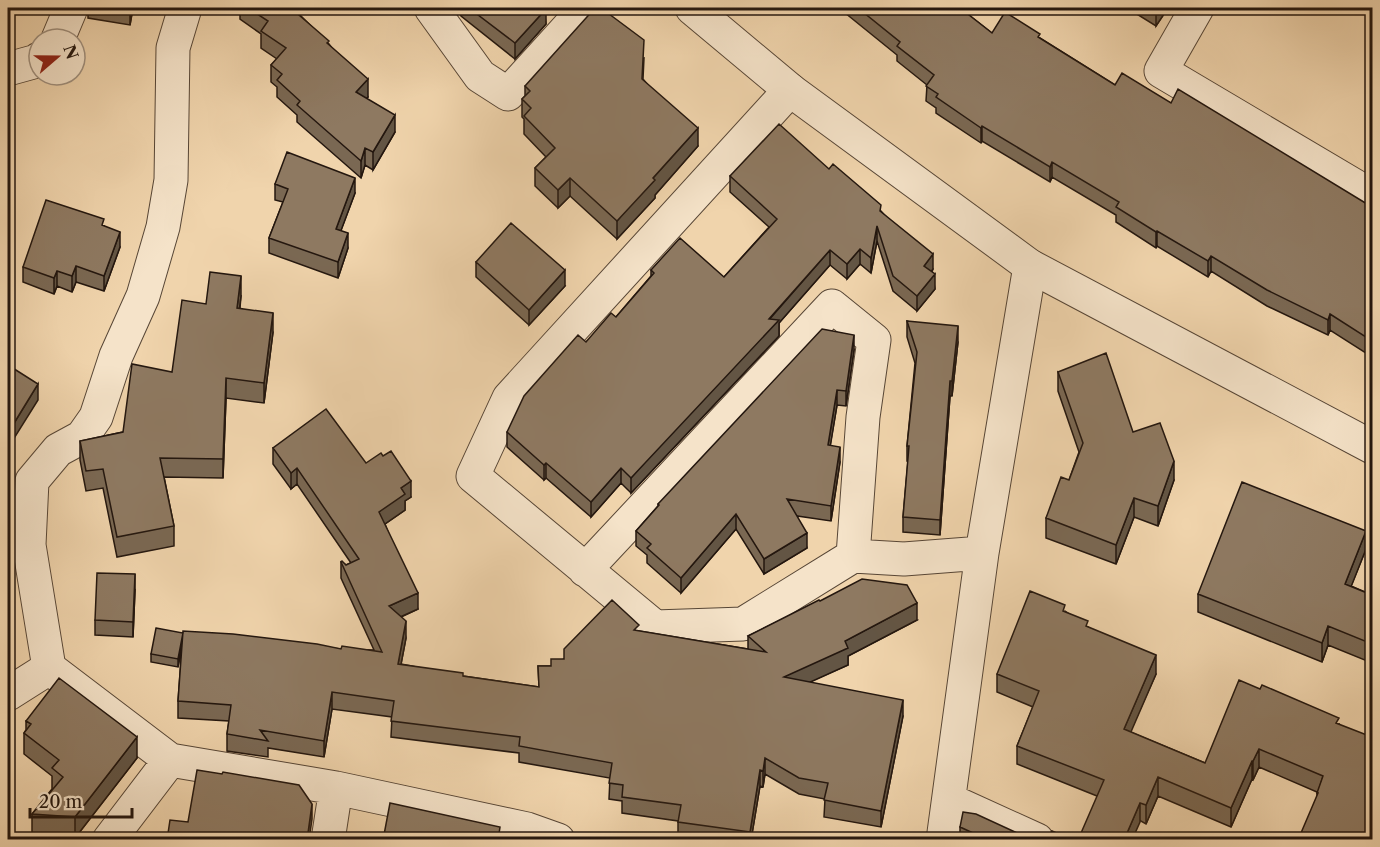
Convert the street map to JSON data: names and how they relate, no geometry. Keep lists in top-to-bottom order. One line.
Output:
{"scale_bar":"20 m","north":"right"}
